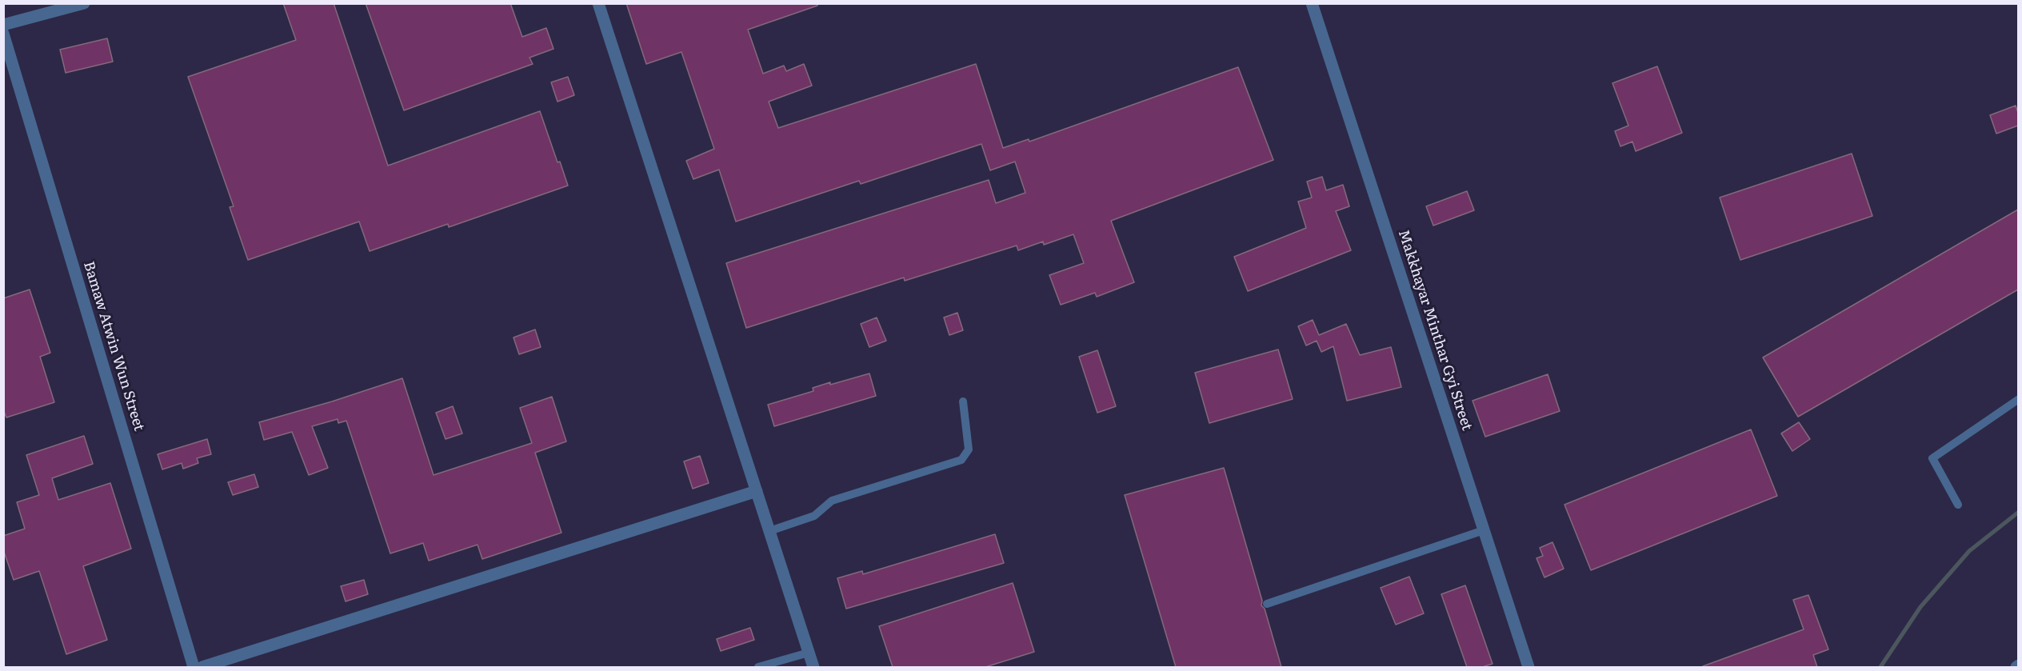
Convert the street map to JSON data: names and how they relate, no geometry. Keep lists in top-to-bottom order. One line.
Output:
{"streets":{"street":["Makkhayar Minthar Gyi Street","Bamaw Atwin Wun Street"]}}
